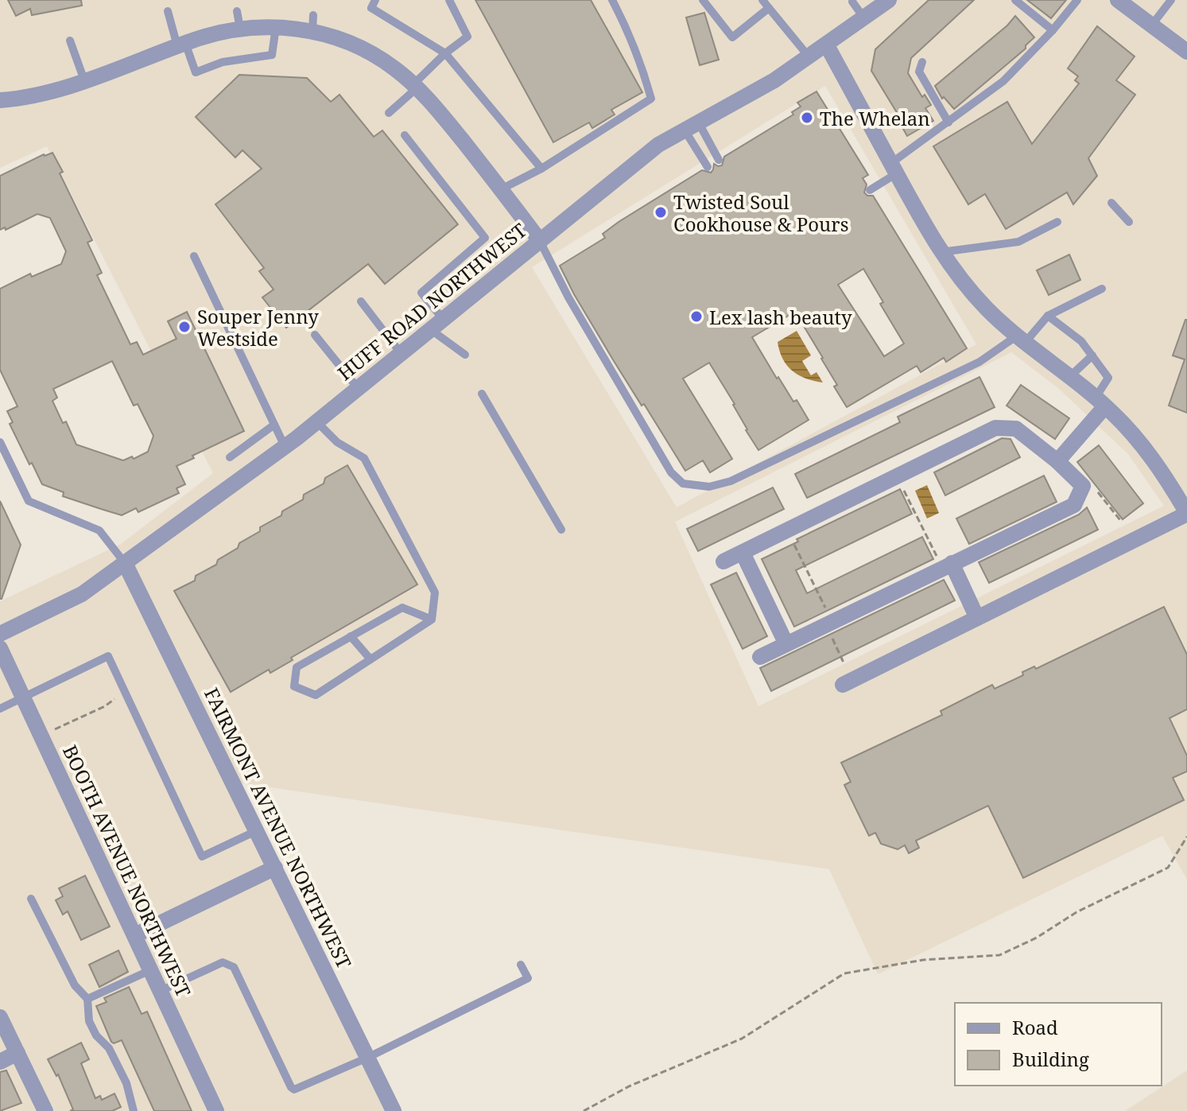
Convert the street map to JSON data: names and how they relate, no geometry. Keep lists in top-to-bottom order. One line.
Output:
{"streets":{"street":["HUFF ROAD NORTHWEST","FAIRMONT AVENUE NORTHWEST","BOOTH AVENUE NORTHWEST"]},"crossings":[["HUFF ROAD NORTHWEST","FAIRMONT AVENUE NORTHWEST"]],"places":["The Whelan","Twisted Soul Cookhouse & Pours","Lex lash beauty","Souper Jenny Westside"],"legend":["Road","Building"]}
